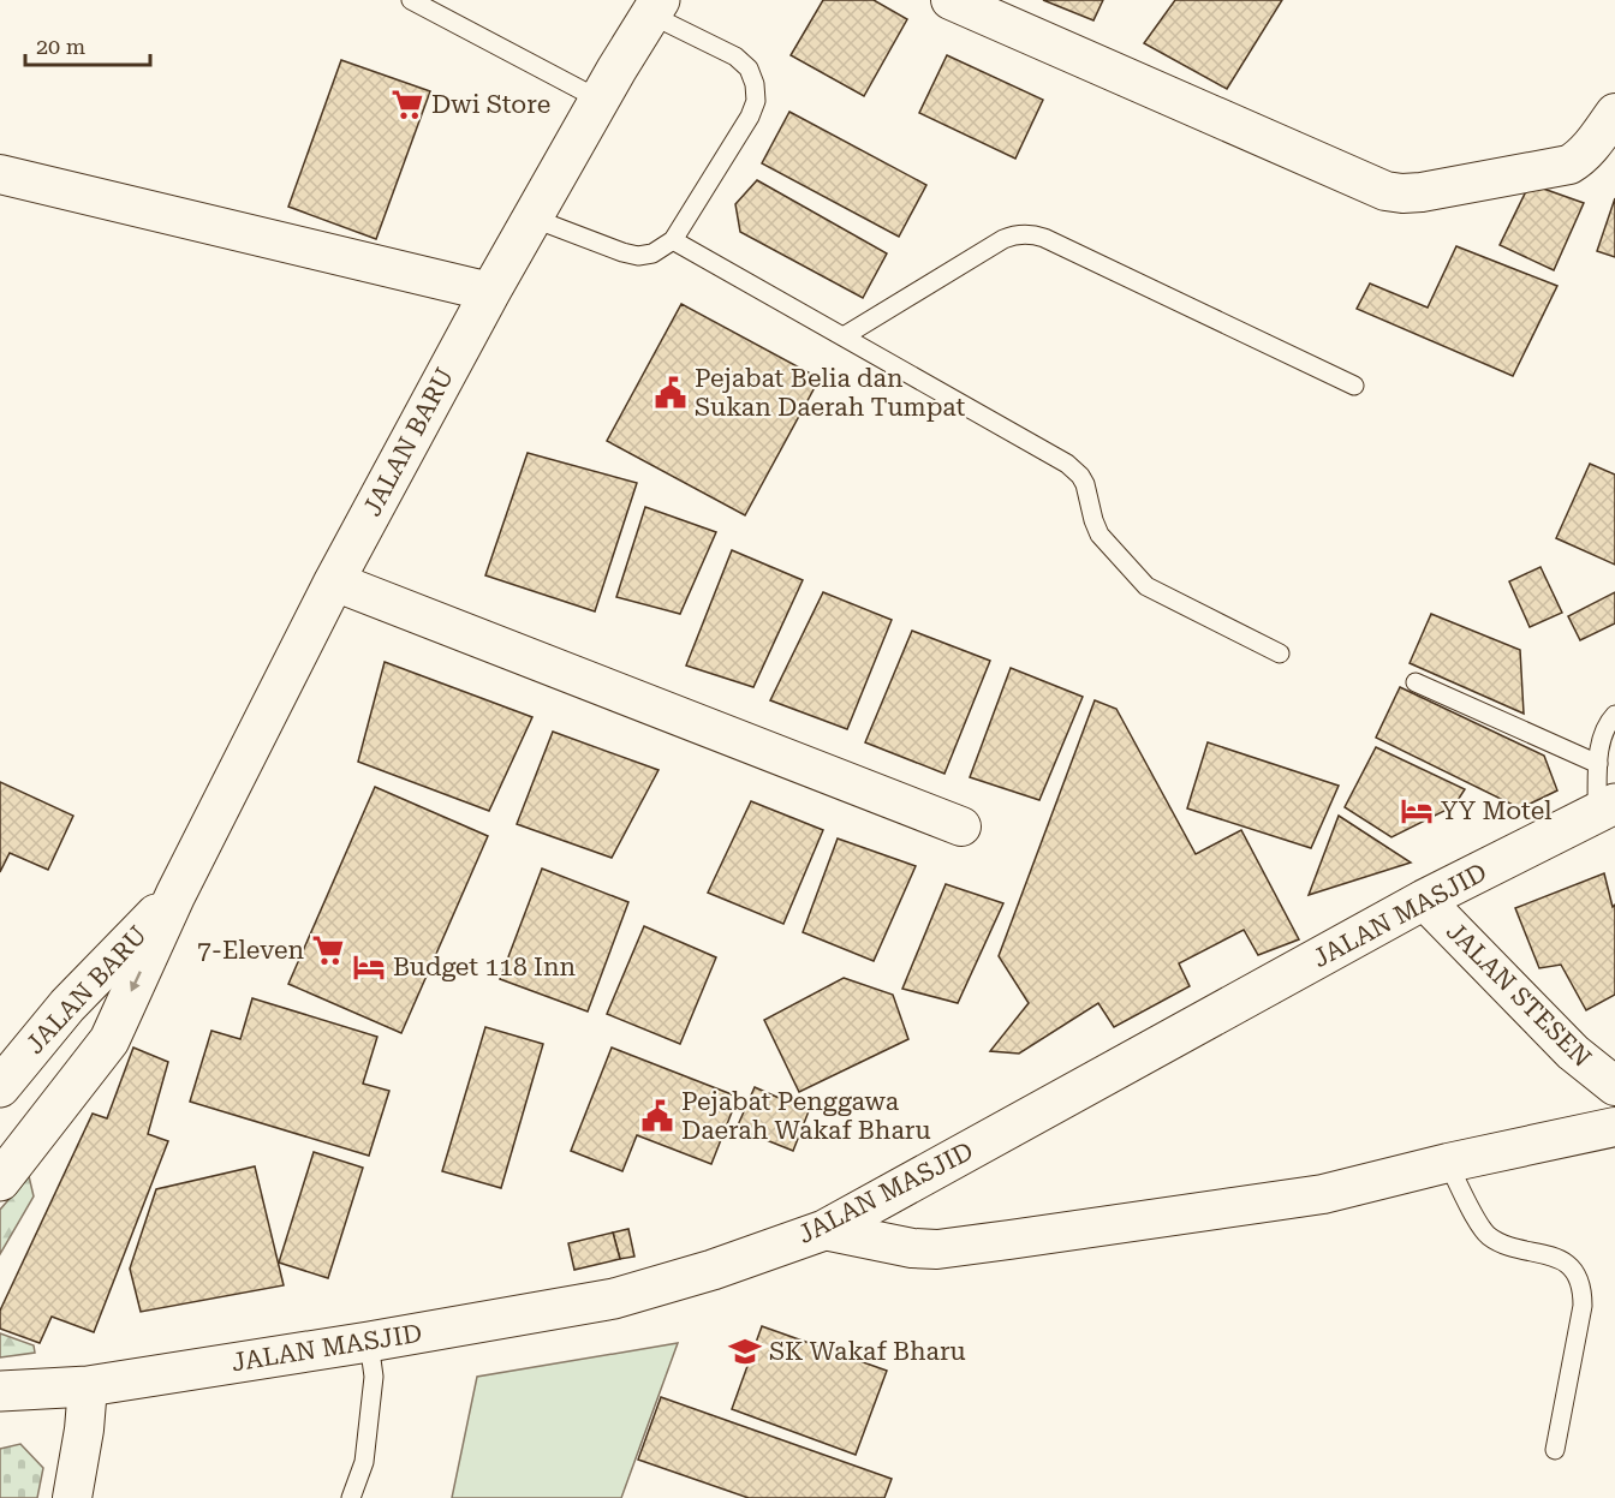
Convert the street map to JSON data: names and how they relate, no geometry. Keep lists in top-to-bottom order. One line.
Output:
{"streets":{"street":["JALAN BARU","JALAN MASJID","JALAN STESEN"]},"crossings":[["JALAN MASJID","JALAN STESEN"]],"places":{"supermarket":["Dwi Store","7-Eleven"],"public building":["Pejabat Belia dan Sukan Daerah Tumpat","Pejabat Penggawa Daerah Wakaf Bharu"],"hotel":["YY Motel","Budget 118 Inn"],"school or university":["SK Wakaf Bharu"]},"scale_bar":"20 m"}
